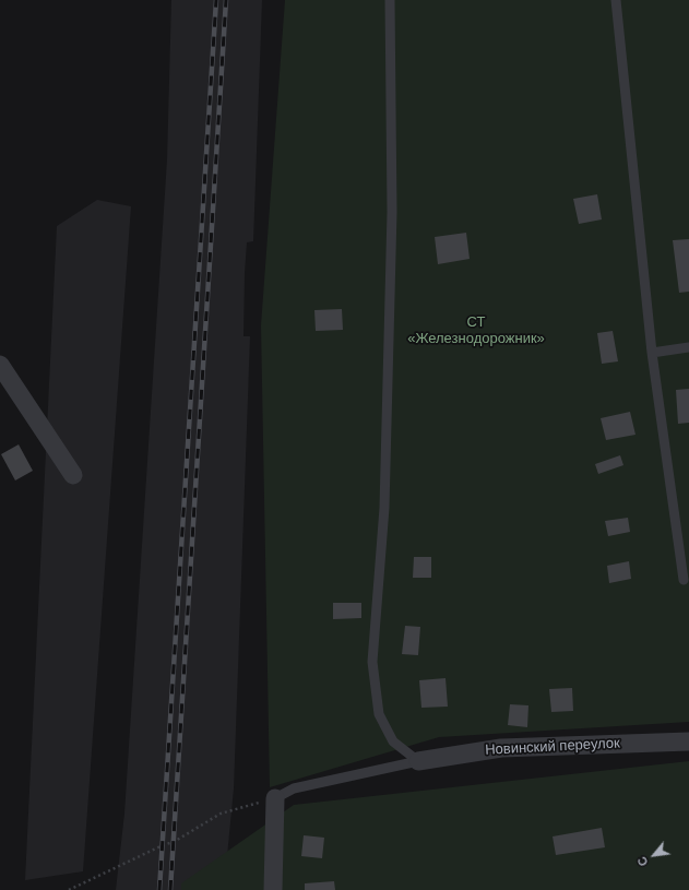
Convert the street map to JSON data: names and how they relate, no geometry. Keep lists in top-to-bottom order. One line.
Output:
{"streets":{"street":["Новинский переулок"]},"parks":["СТ «Железнодорожник»"],"north":"bottom left"}
